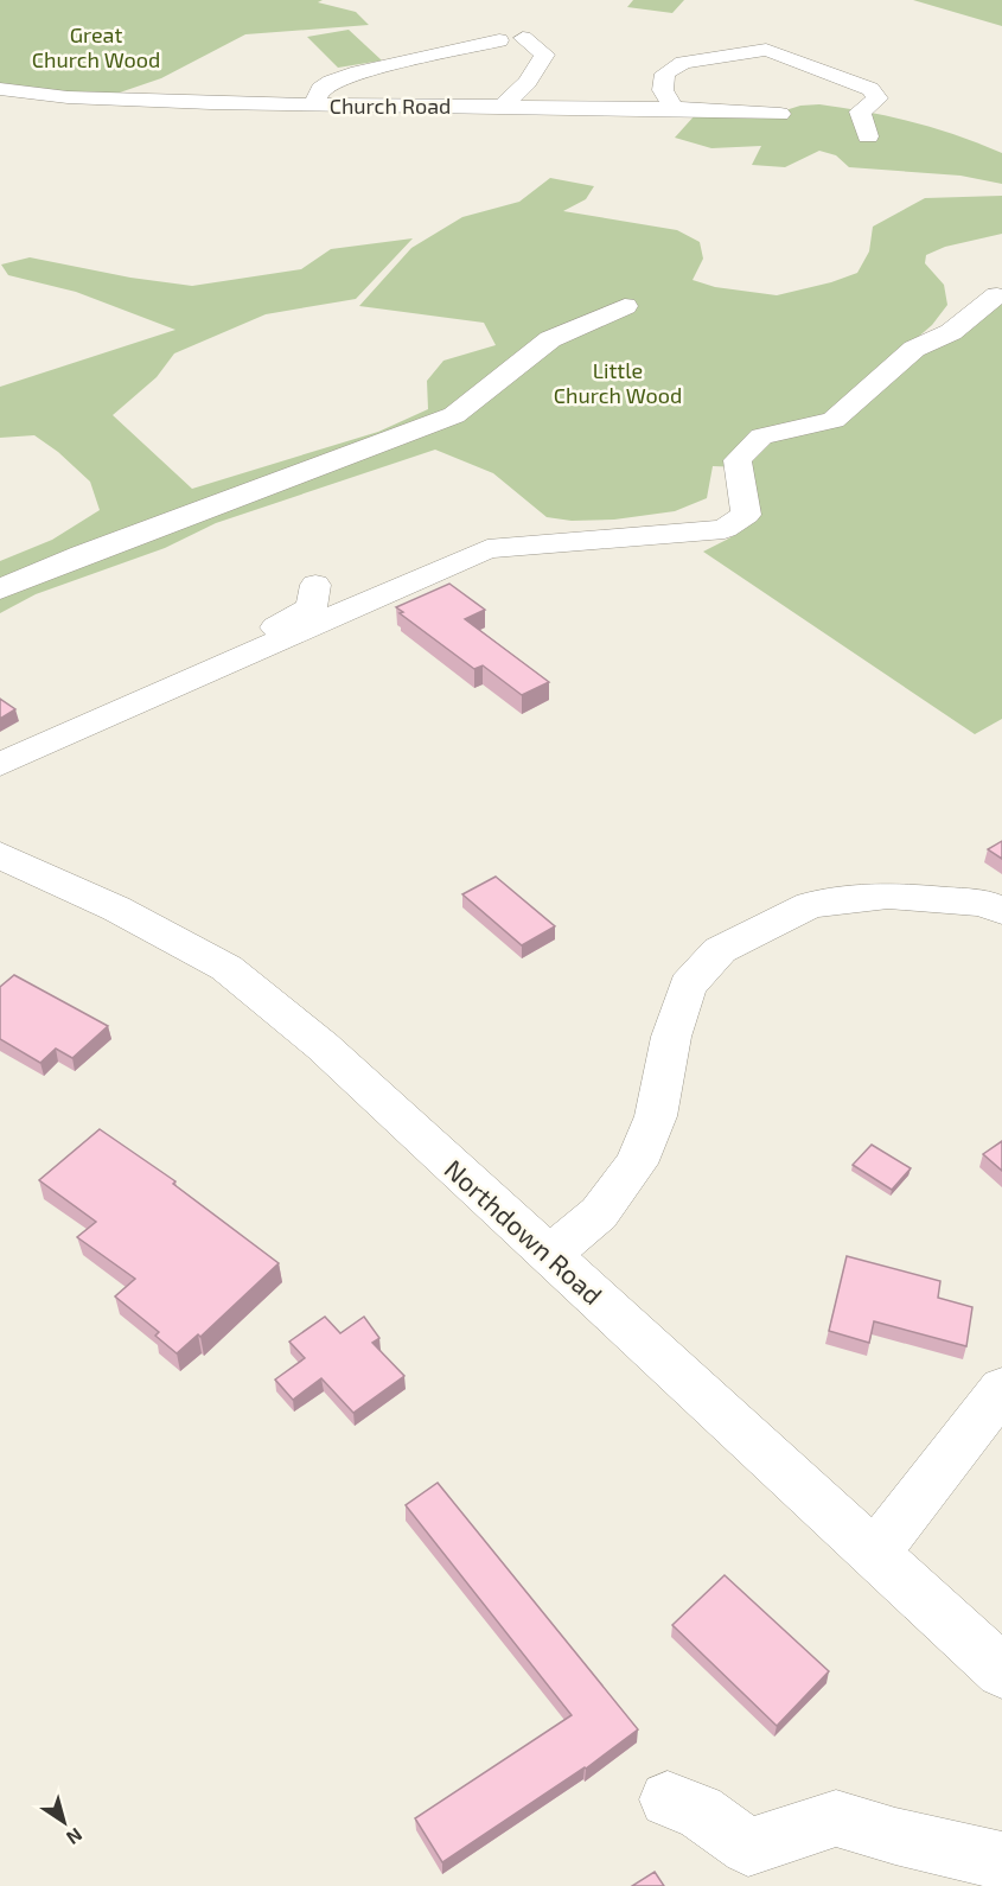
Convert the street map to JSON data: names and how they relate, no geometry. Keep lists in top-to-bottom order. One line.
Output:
{"streets":{"street":["Church Road","Northdown Road"]},"parks":["Great Church Wood","Little Church Wood"],"north":"bottom right"}
